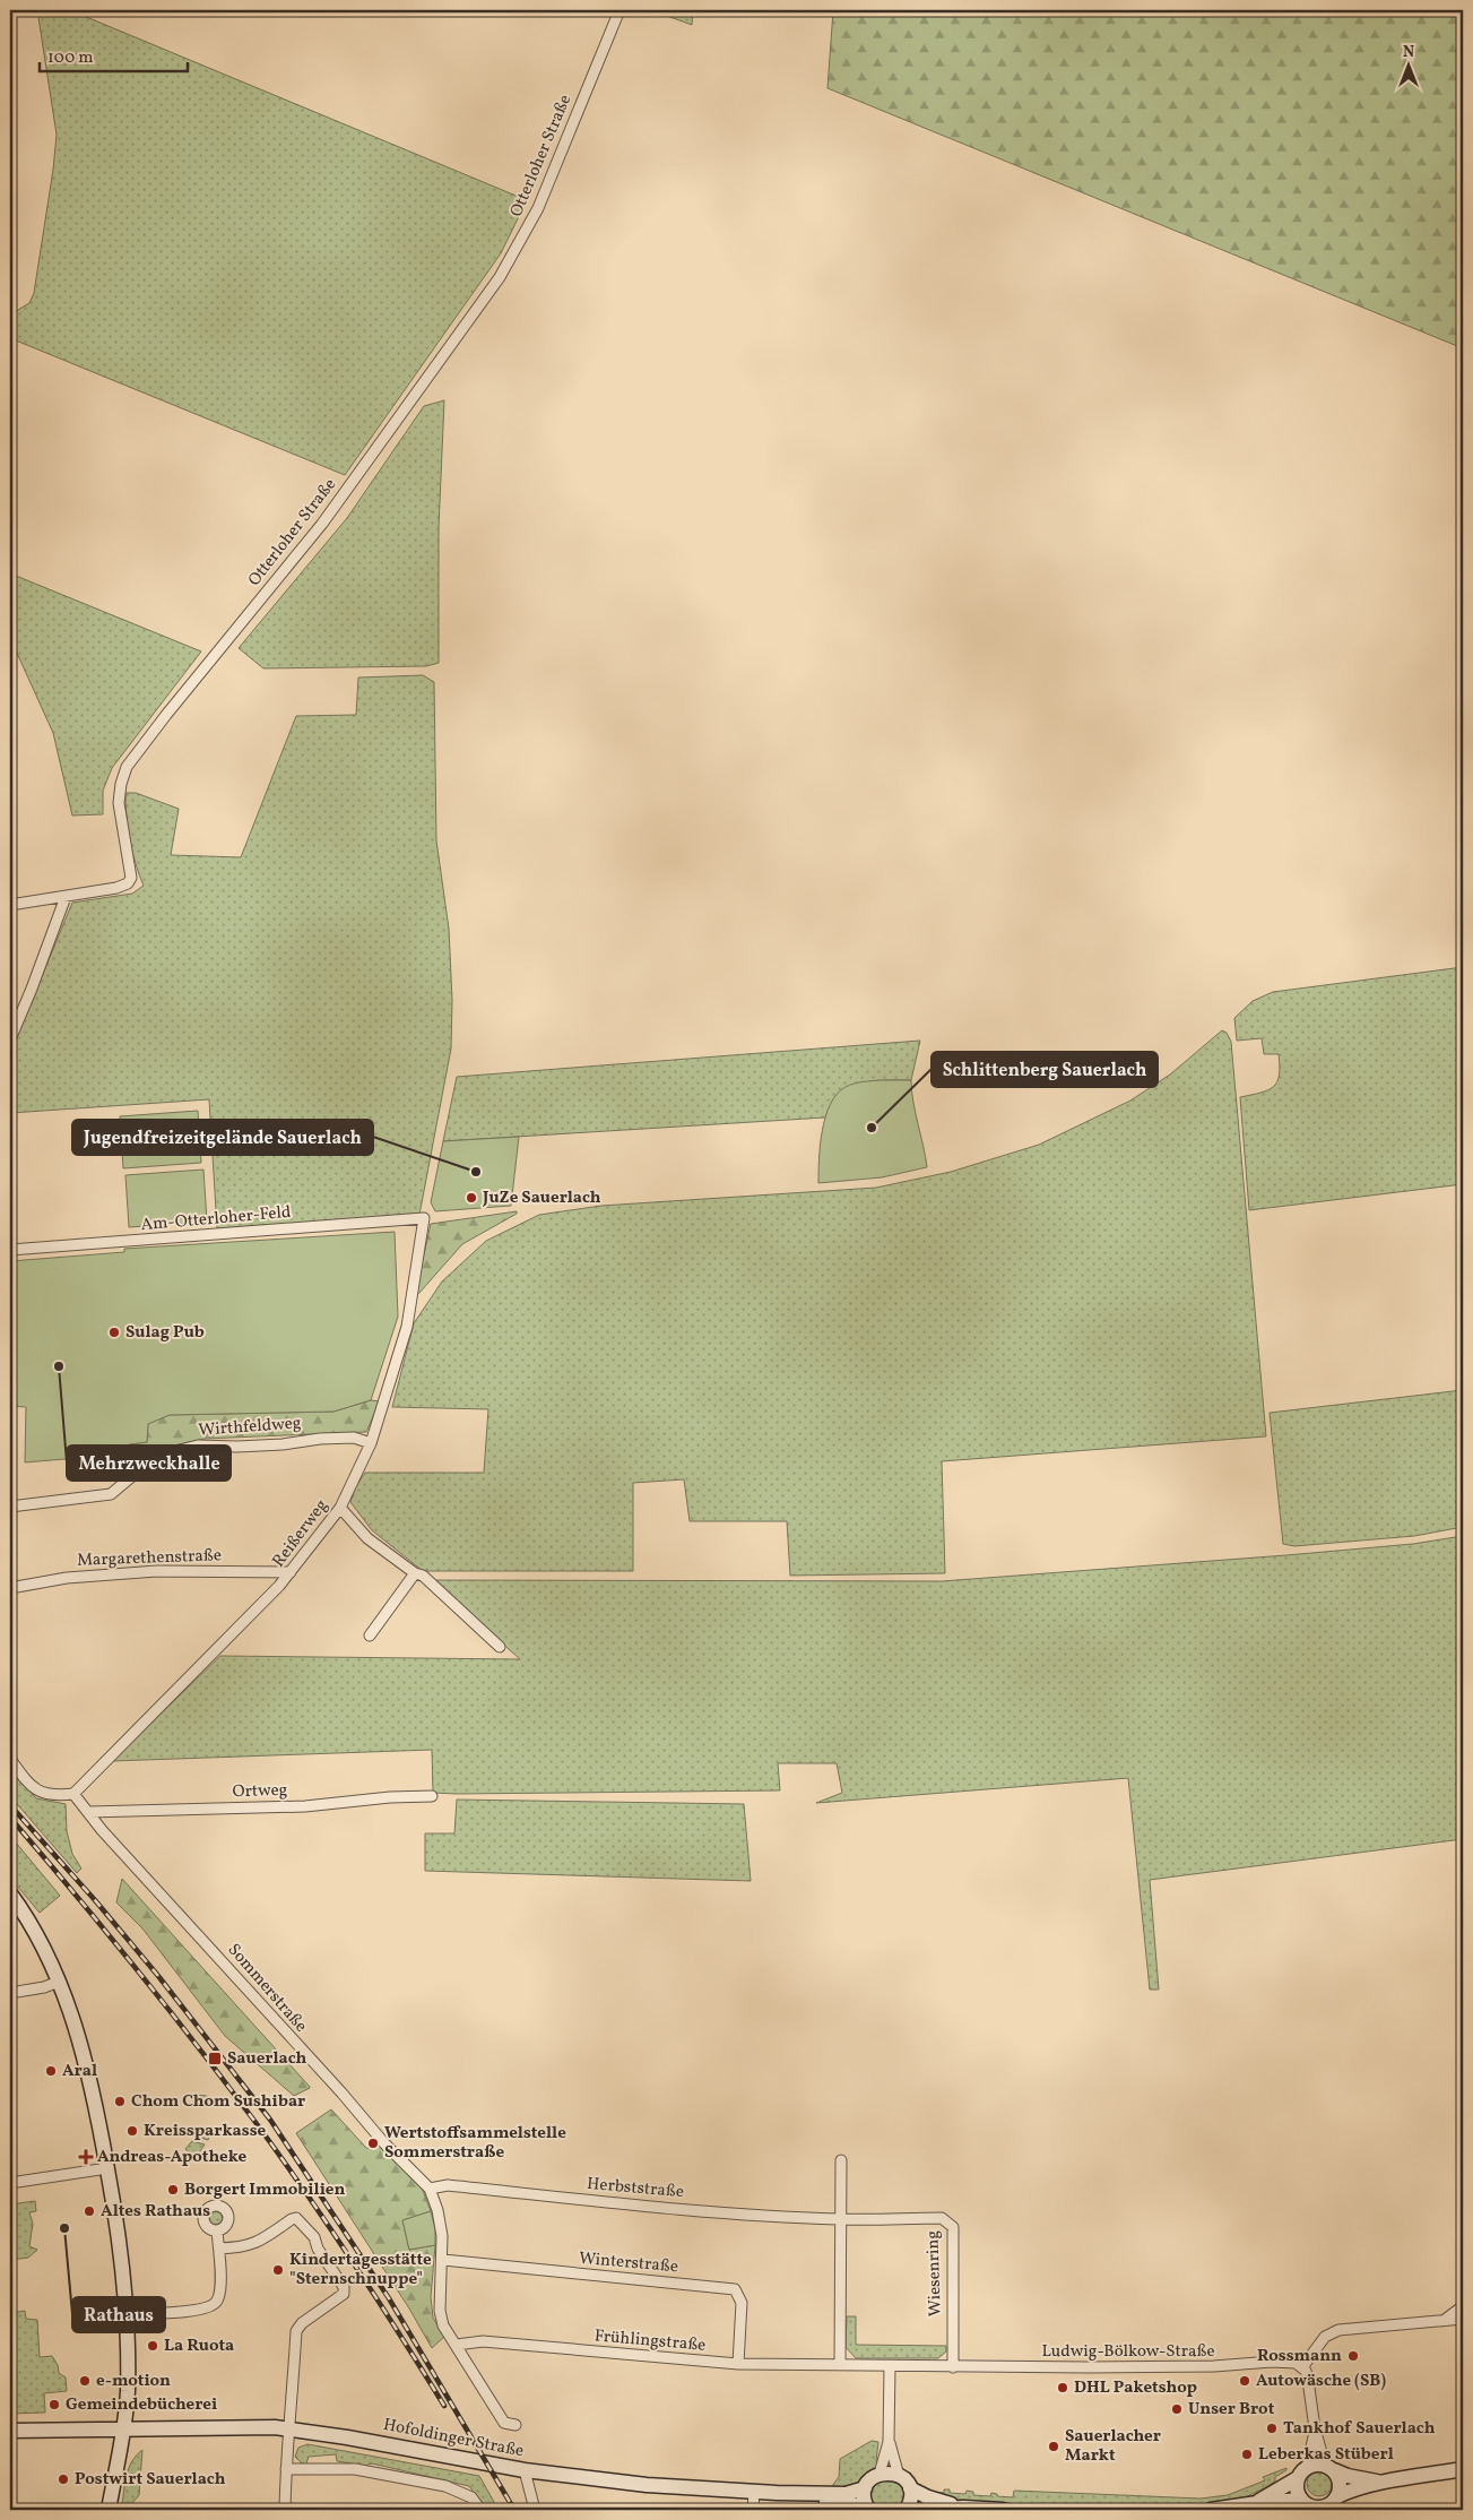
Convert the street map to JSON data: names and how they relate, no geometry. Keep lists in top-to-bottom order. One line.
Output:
{"streets":{"main road":["Hofoldinger Straße"],"street":["Otterloher Straße","Am-Otterloher-Feld","Wirthfeldweg","Reißerweg","Margarethenstraße","Ortweg","Sommerstraße","Herbststraße","Winterstraße","Wiesenring","Frühlingstraße","Ludwig-Bölkow-Straße"]},"crossings":[["Am-Otterloher-Feld","Reißerweg"],["Wirthfeldweg","Reißerweg"],["Reißerweg","Margarethenstraße"],["Reißerweg","Sommerstraße"],["Ortweg","Sommerstraße"],["Sommerstraße","Herbststraße"],["Sommerstraße","Winterstraße"],["Sommerstraße","Frühlingstraße"],["Herbststraße","Wiesenring"],["Winterstraße","Frühlingstraße"],["Wiesenring","Ludwig-Bölkow-Straße"]],"places":{"other":["Schlittenberg Sauerlach","Jugendfreizeitgelände Sauerlach","JuZe Sauerlach","Sulag Pub","Mehrzweckhalle","Aral","Chom Chom Sushibar","Kreissparkasse","Wertstoffsammelstelle Sommerstraße","Borgert Immobilien","Altes Rathaus","Rathaus","Kindertagesstätte \"Sternschnuppe\"","La Ruota","Rossmann","e-motion","Autowäsche (SB)","DHL Paketshop","Gemeindebücherei","Unser Brot","Tankhof Sauerlach","Sauerlacher Markt","Leberkas Stüberl","Postwirt Sauerlach"],"transit":["Sauerlach"],"health":["Andreas-Apotheke"]},"scale_bar":"100 m","north":"top"}
